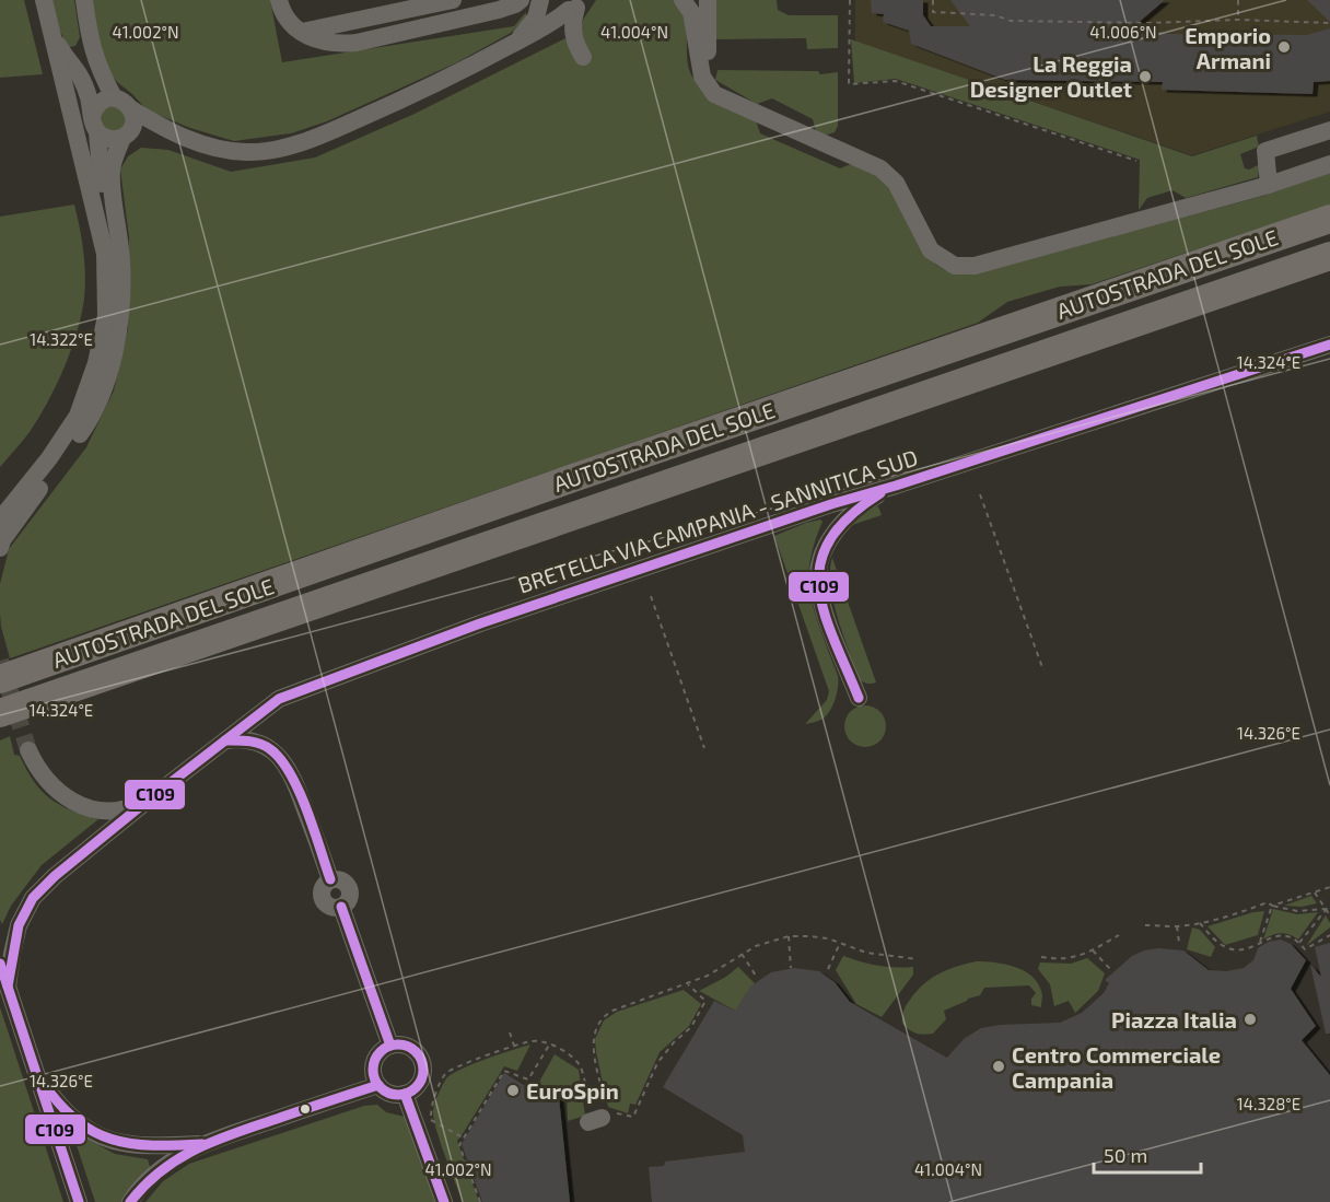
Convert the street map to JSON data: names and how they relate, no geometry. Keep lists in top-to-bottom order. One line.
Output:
{"streets":{"highway":["AUTOSTRADA DEL SOLE"],"street":["BRETELLA VIA CAMPANIA - SANNITICA SUD"]},"places":["Emporio Armani","La Reggia Designer Outlet","Piazza Italia","Centro Commerciale Campania","EuroSpin"],"lines":["transit line C109"],"scale_bar":"50 m","coordinates":["41.004°N","41.006°N","41.002°N","14.322°E","14.324°E","14.326°E","14.328°E"]}
